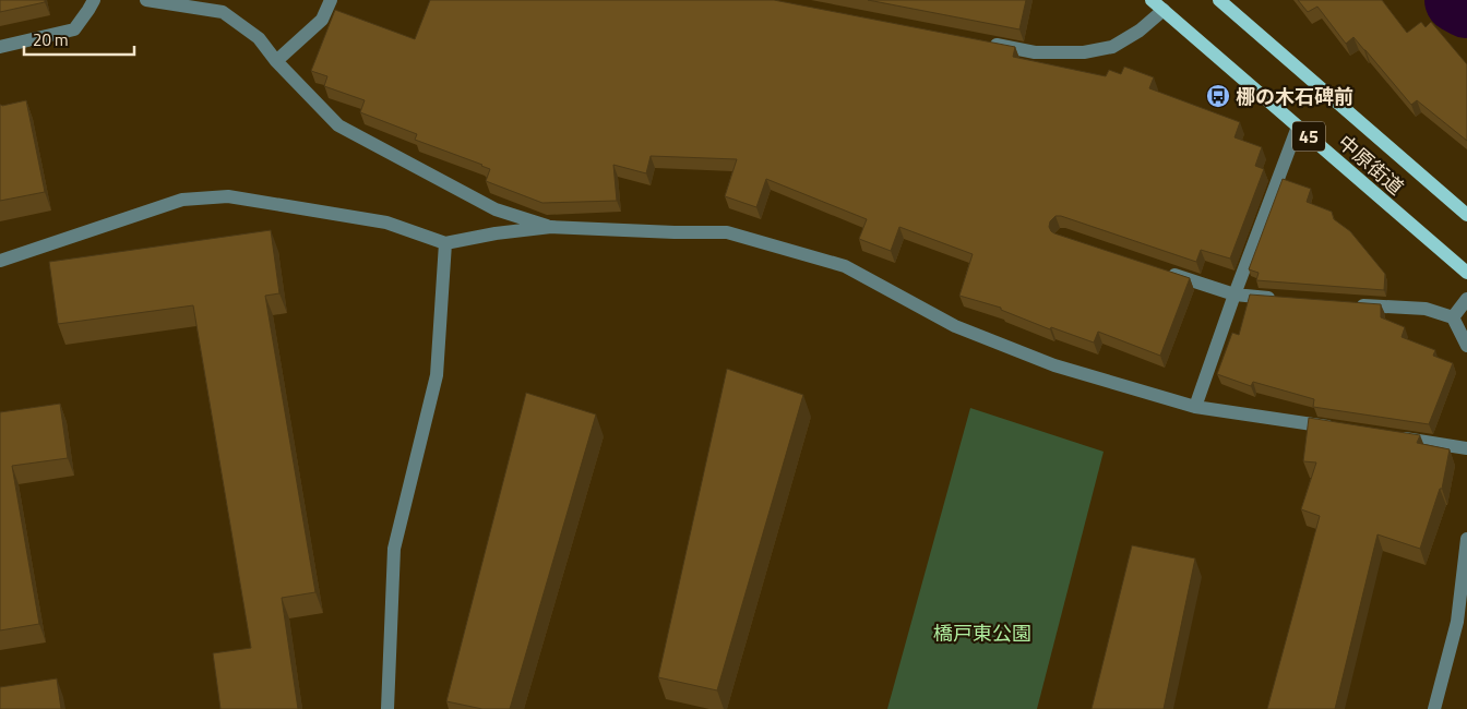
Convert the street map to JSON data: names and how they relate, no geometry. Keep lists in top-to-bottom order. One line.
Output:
{"streets":{"main road":["45","中原街道"]},"parks":["橋戸東公園"],"places":{"bus stop":["梛の木石碑前"]},"scale_bar":"20 m"}
